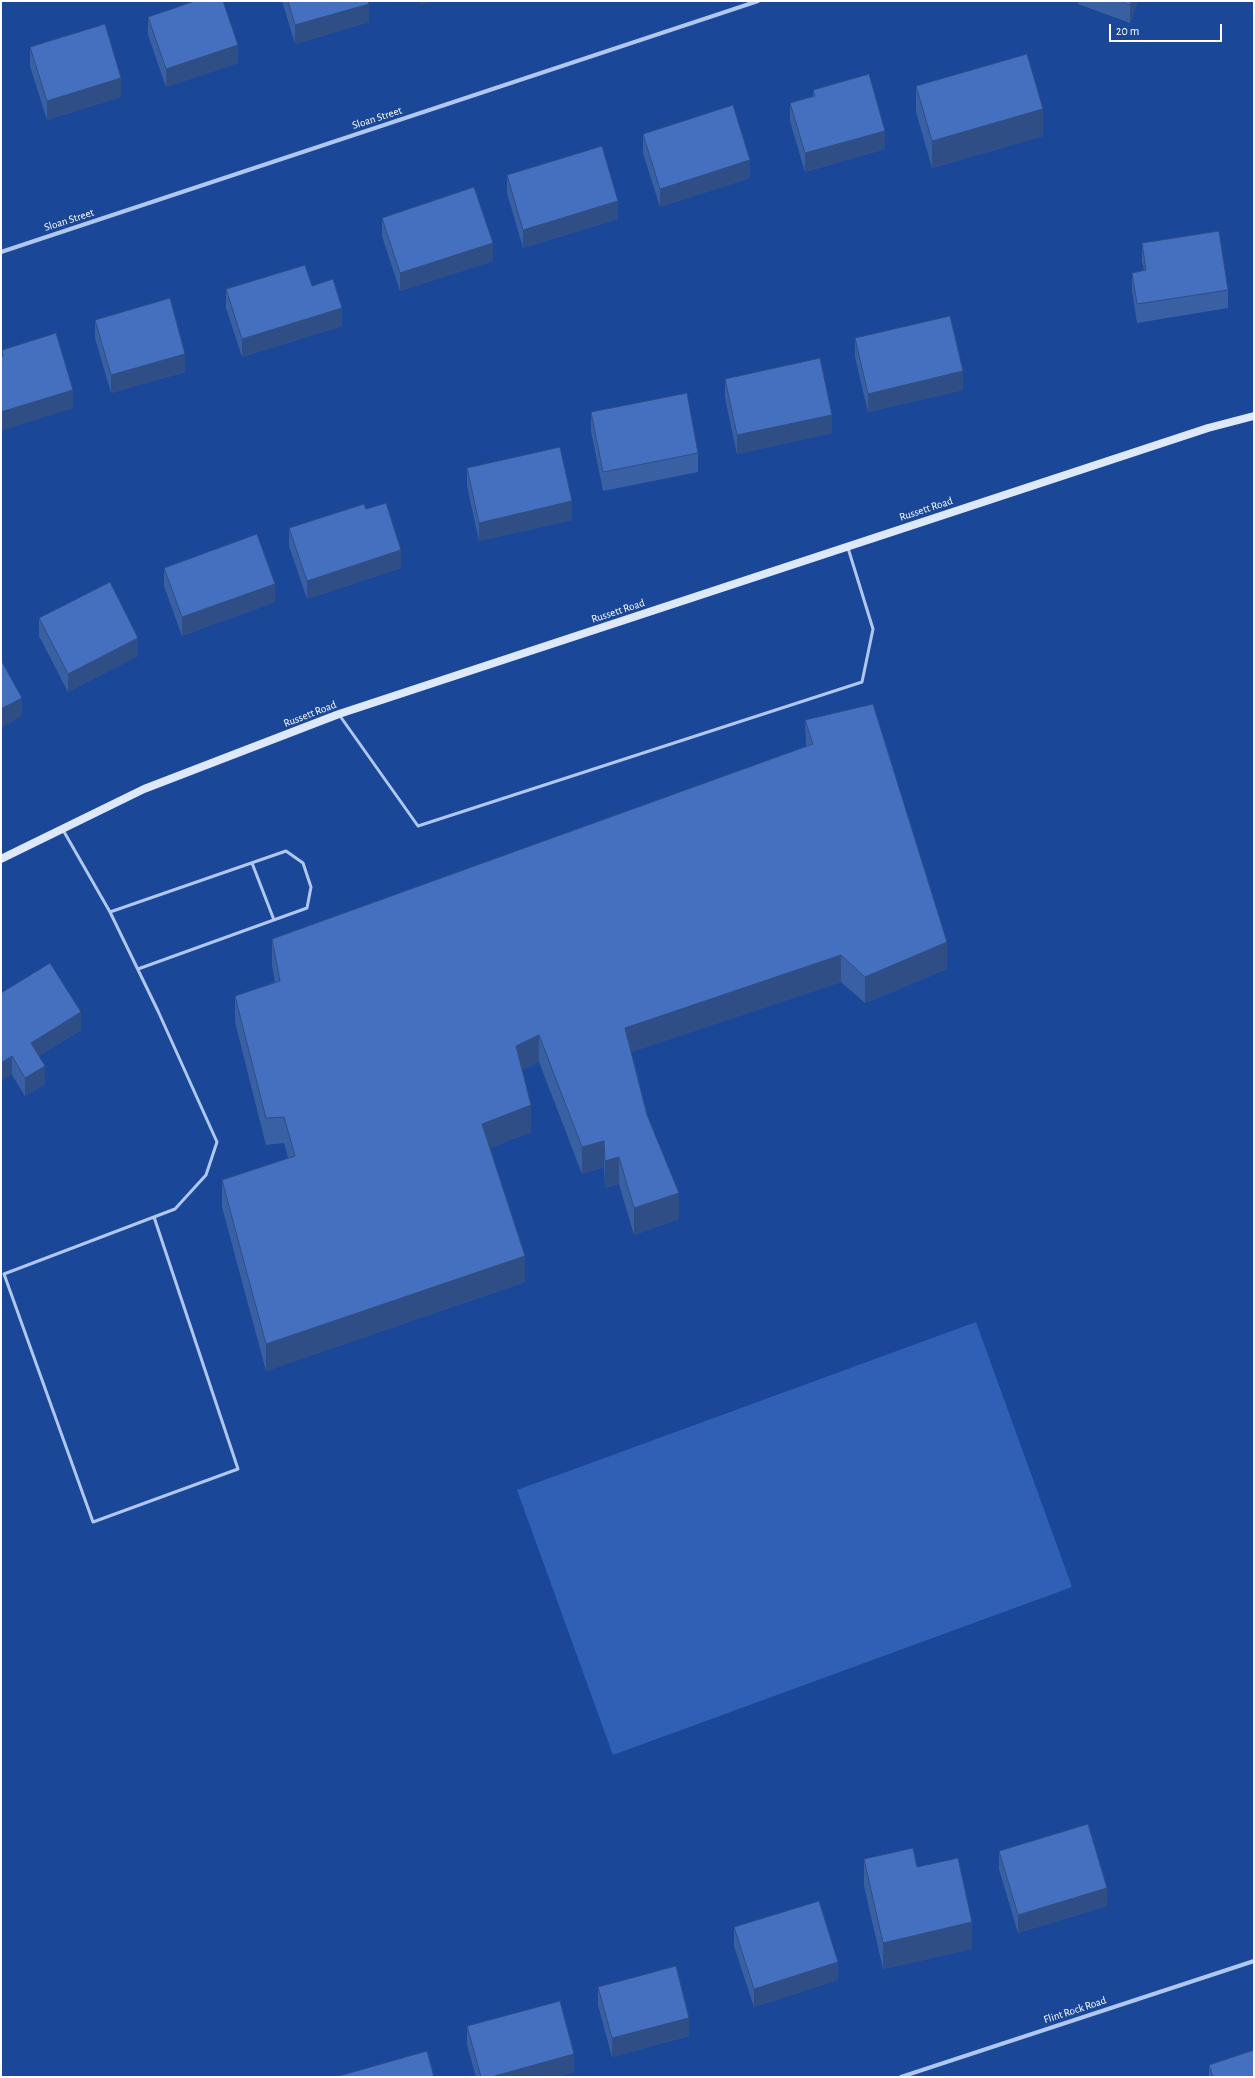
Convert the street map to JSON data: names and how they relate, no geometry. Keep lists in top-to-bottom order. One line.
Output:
{"streets":{"street":["Sloan Street","Russett Road","Flint Rock Road"]},"scale_bar":"20 m"}
